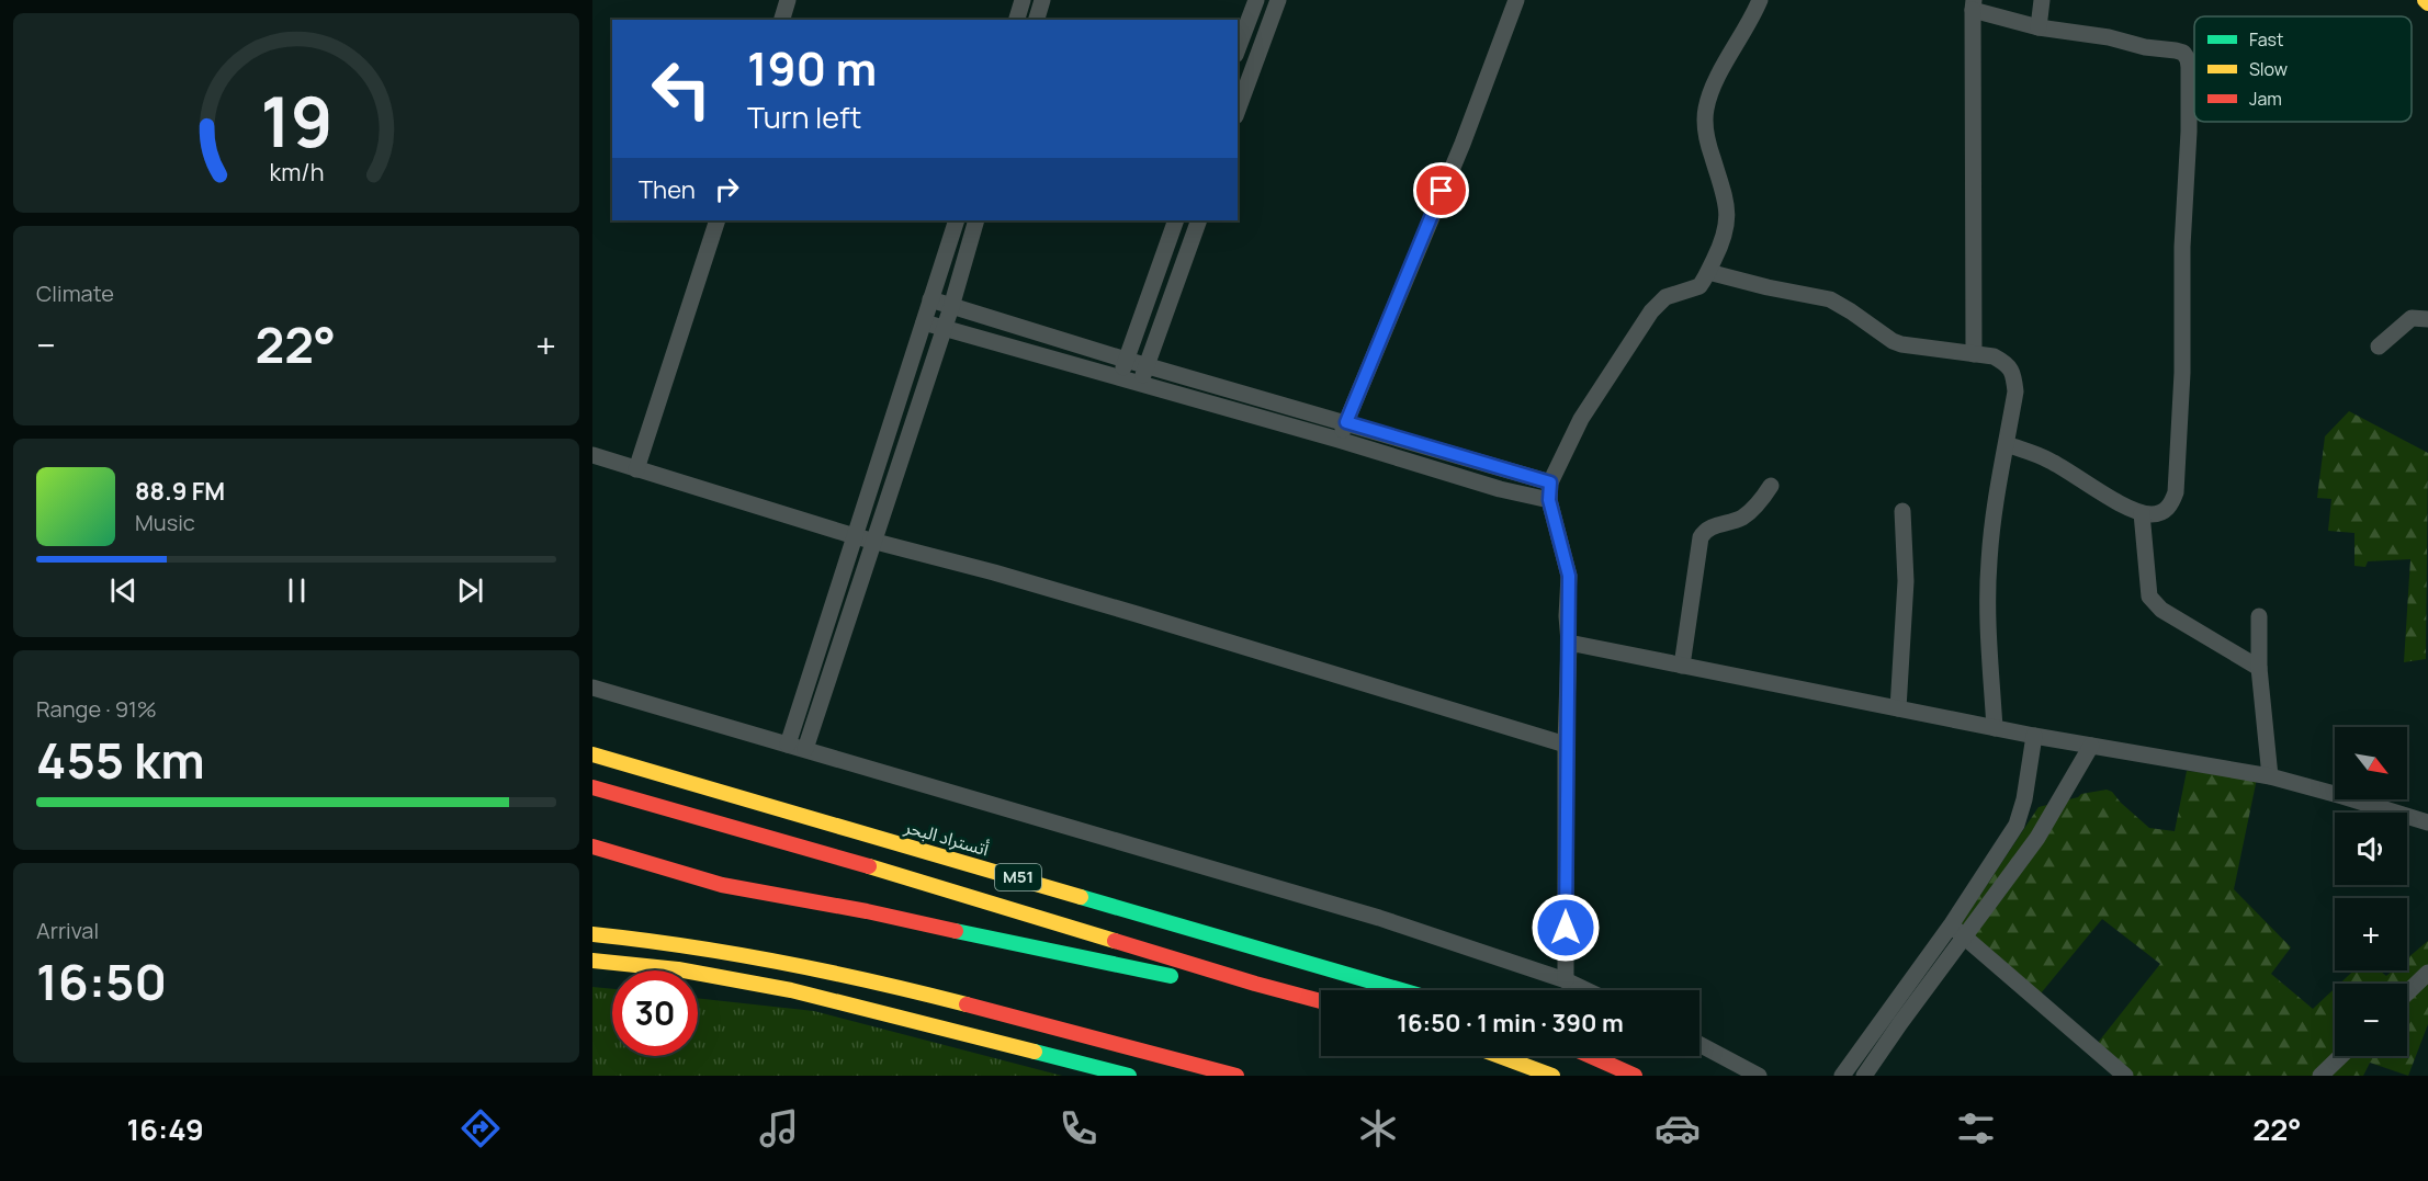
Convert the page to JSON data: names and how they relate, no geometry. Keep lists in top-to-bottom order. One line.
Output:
{"streets":{"main road":["أتستراد البحر","M51"]},"legend":["Fast","Slow","Jam"],"north":"bottom right","page":{"turn":["190 m","Turn left"],"then":"Then","tile":["Climate",["Range · 91%","455 km"],["Arrival","16:50"]],"heat":["−","22°","+"],"song":["88.9 FM","Music"],"map_buttons":["+","−"],"limit":"30","trip":"16:50 · 1 min · 390 m","tabs":["16:49","22°"],"gauge":["19","km/h"]}}
